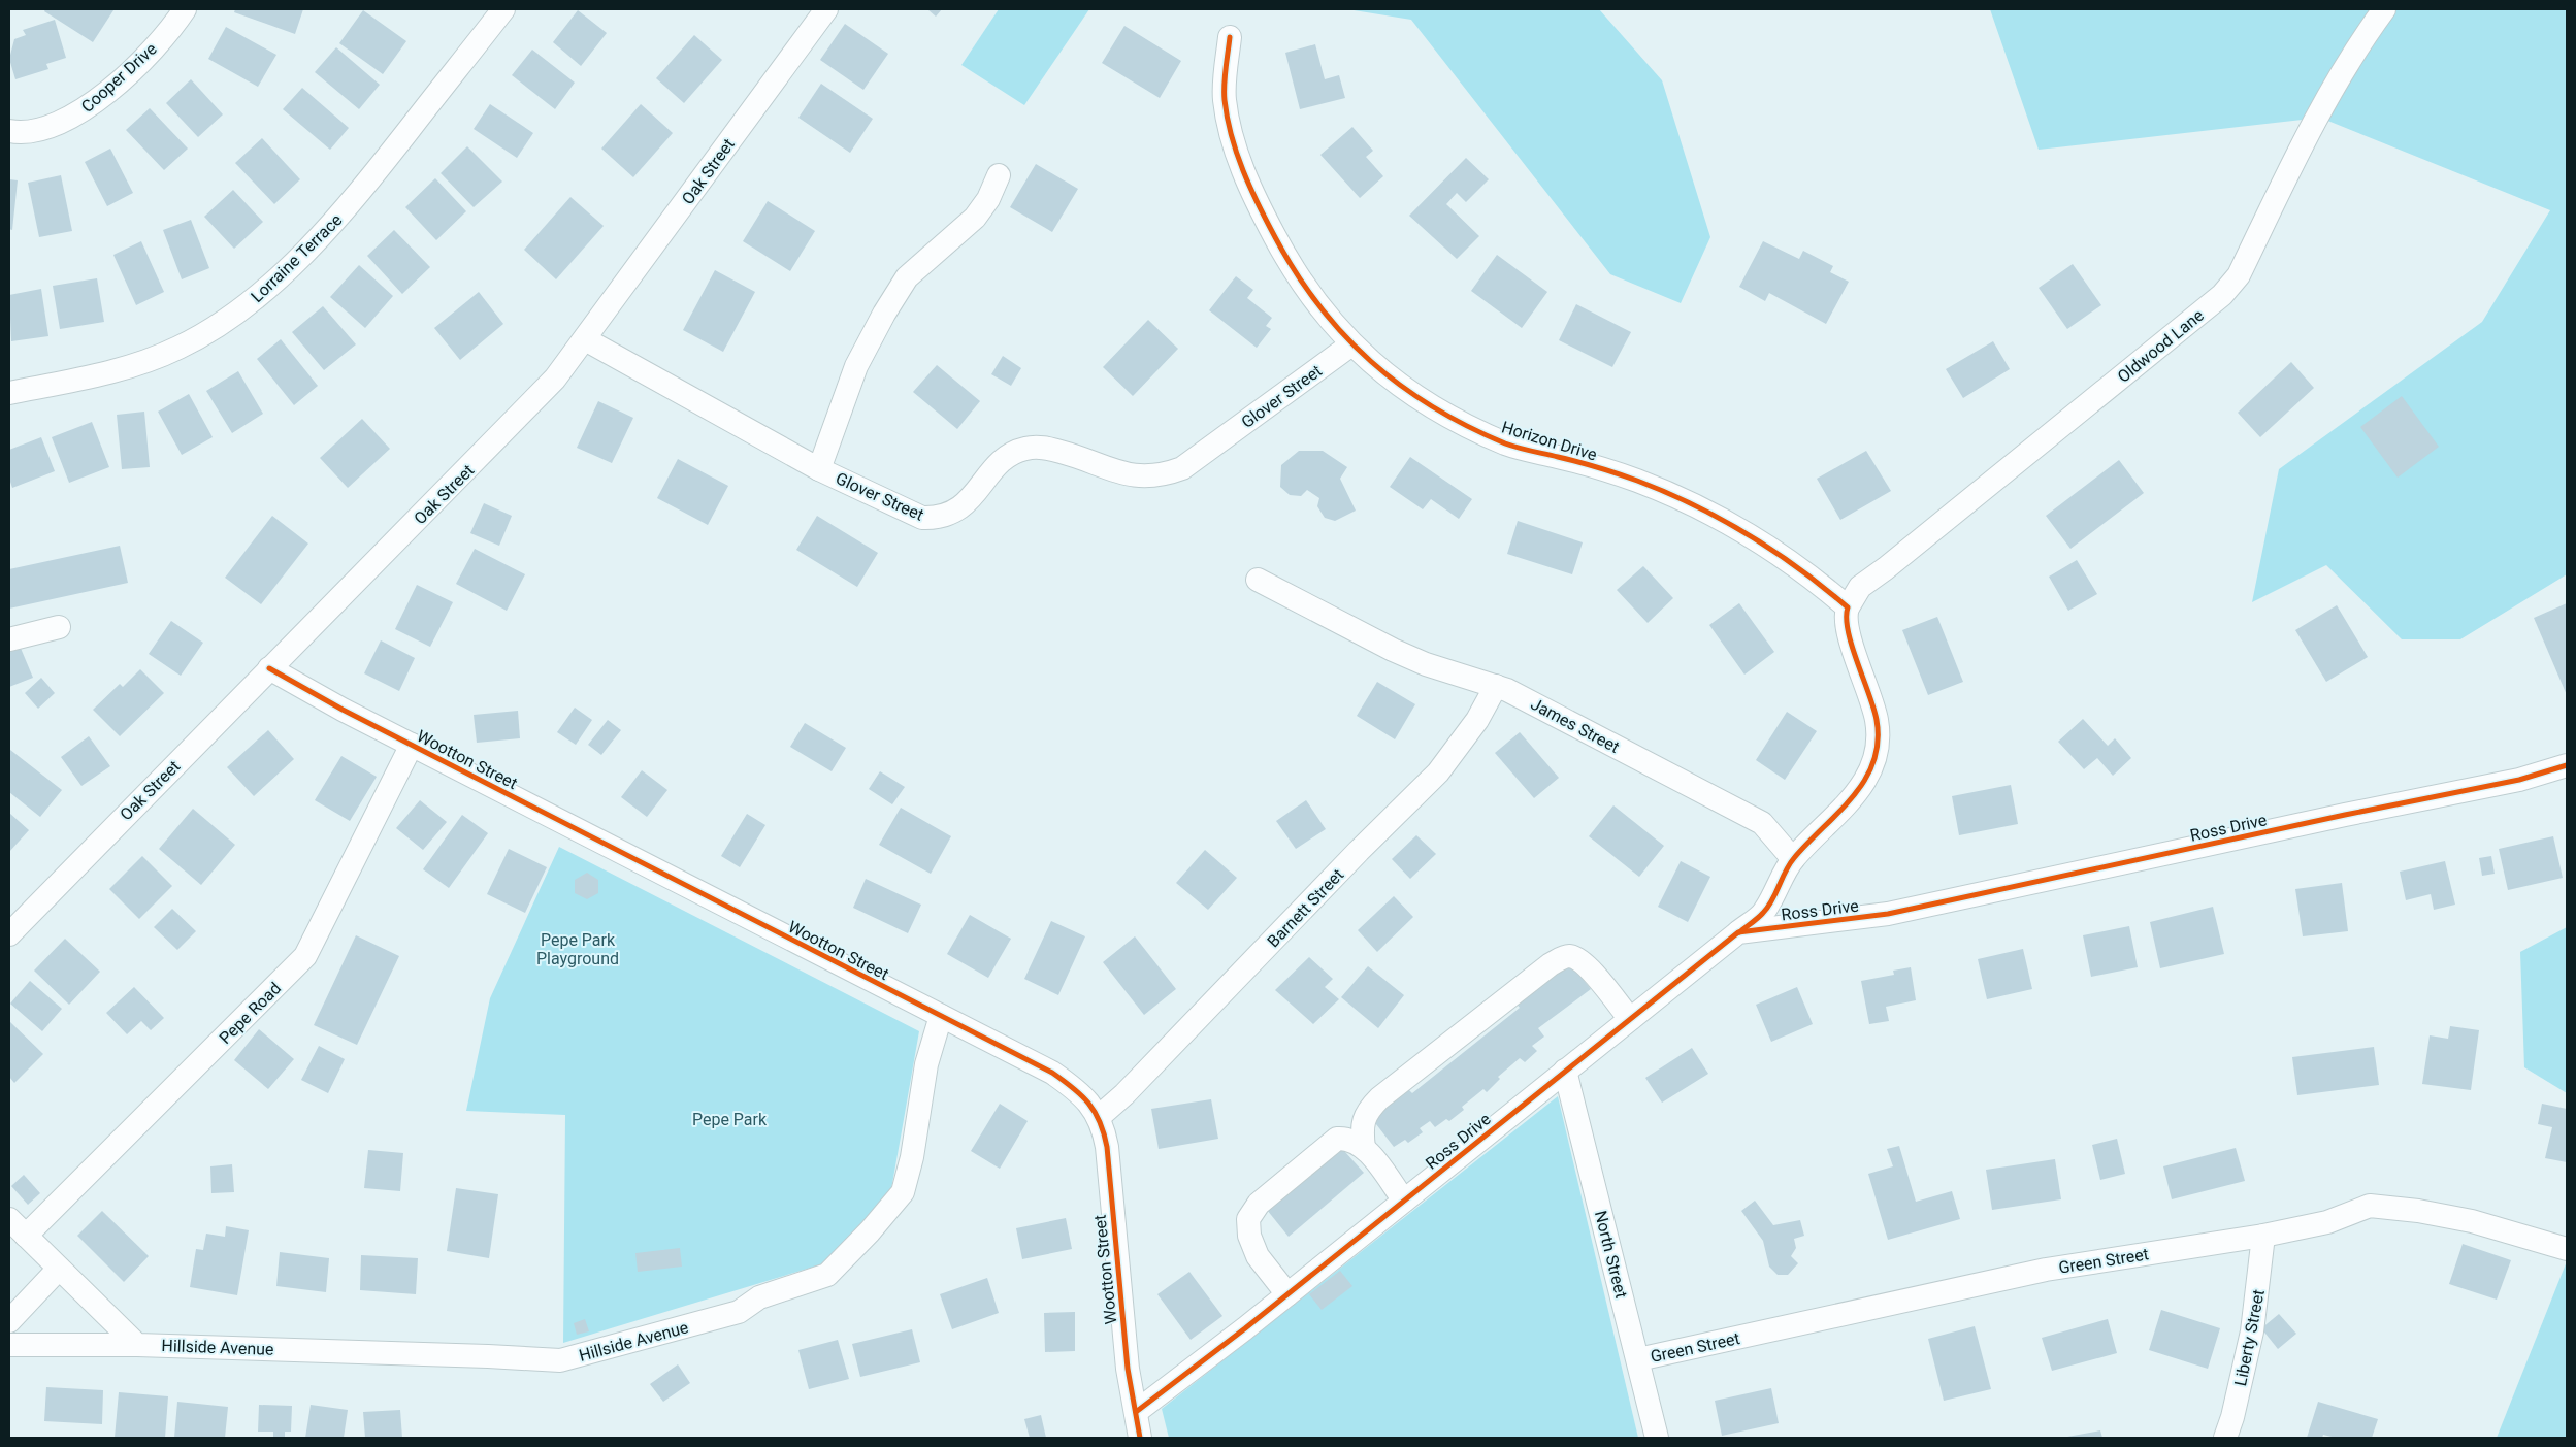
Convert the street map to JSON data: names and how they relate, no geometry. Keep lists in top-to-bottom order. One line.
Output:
{"streets":{"street":["Cooper Drive","Oak Street","Lorraine Terrace","Oldwood Lane","Glover Street","Horizon Drive","James Street","Wootton Street","Ross Drive","Barnett Street","Pepe Road","North Street","Green Street","Liberty Street","Hillside Avenue"]},"crossings":[["Oak Street","Glover Street"],["Oak Street","Wootton Street"],["Oldwood Lane","Horizon Drive"],["Glover Street","Horizon Drive"],["James Street","Barnett Street"],["Wootton Street","Ross Drive"],["Wootton Street","Barnett Street"],["Wootton Street","Pepe Road"],["Wootton Street","Hillside Avenue"],["Ross Drive","North Street"],["Pepe Road","Hillside Avenue"],["North Street","Green Street"],["Green Street","Liberty Street"]],"parks":["Pepe Park Playground","Pepe Park"]}
